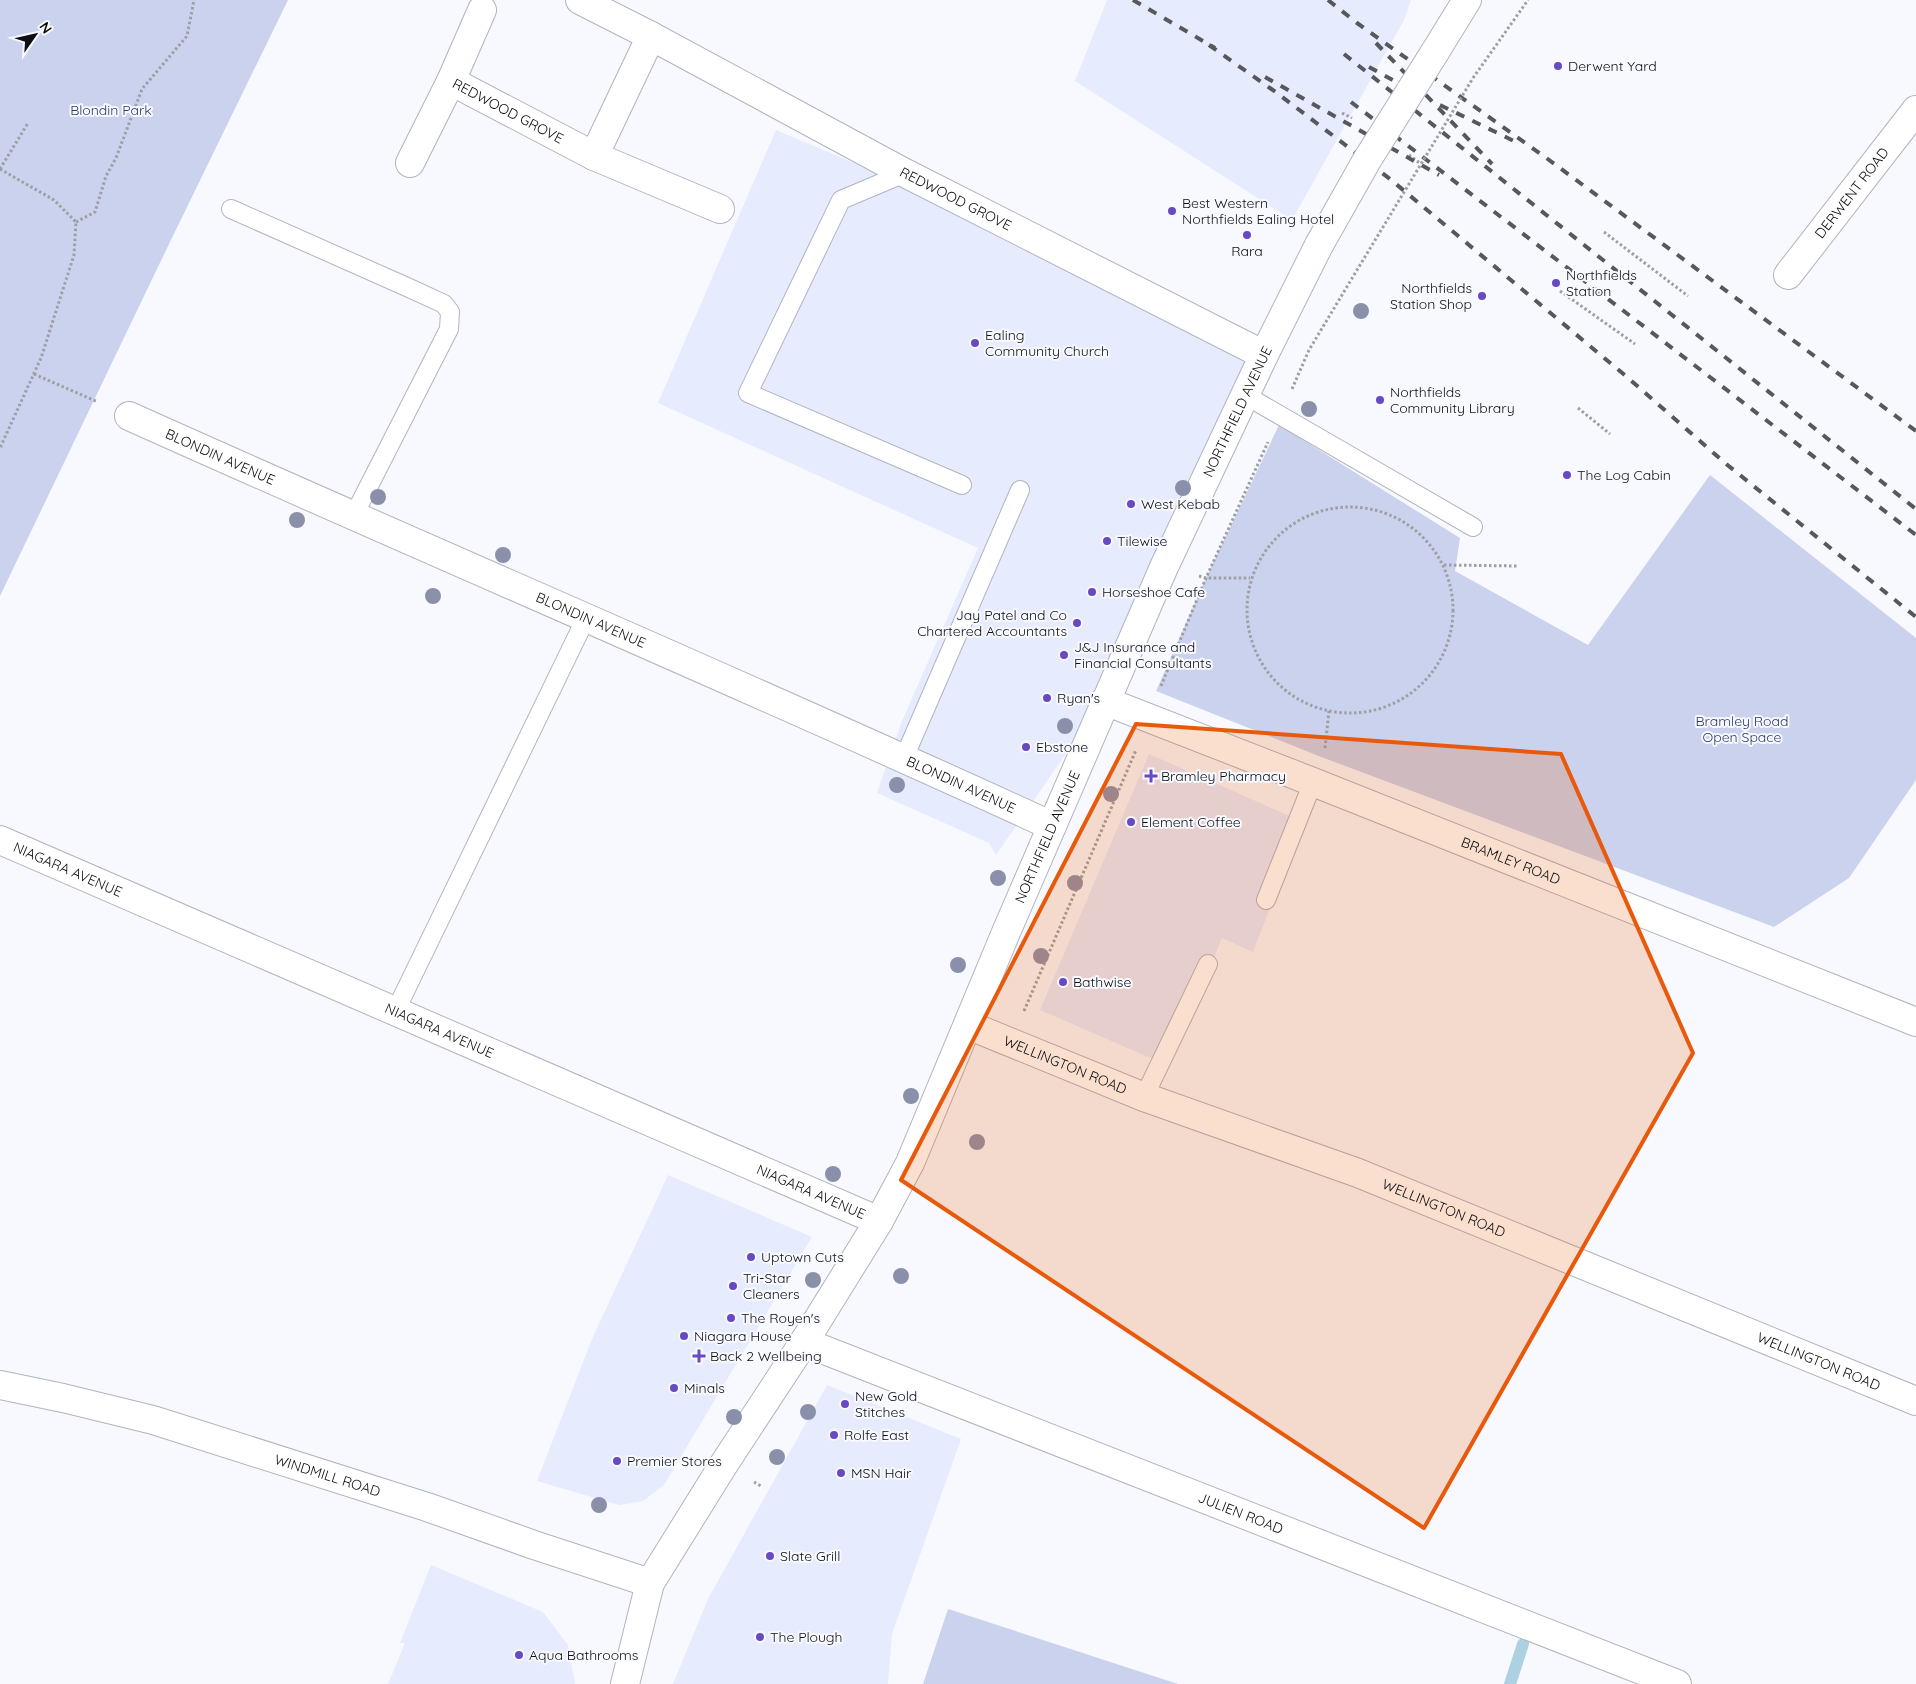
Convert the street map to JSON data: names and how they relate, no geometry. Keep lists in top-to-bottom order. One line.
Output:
{"streets":{"street":["REDWOOD GROVE","DERWENT ROAD","NORTHFIELD AVENUE","BLONDIN AVENUE","BRAMLEY ROAD","NIAGARA AVENUE","WELLINGTON ROAD","WINDMILL ROAD","JULIEN ROAD"]},"crossings":[["REDWOOD GROVE","NORTHFIELD AVENUE"],["NORTHFIELD AVENUE","BLONDIN AVENUE"],["NORTHFIELD AVENUE","BRAMLEY ROAD"],["NORTHFIELD AVENUE","NIAGARA AVENUE"],["NORTHFIELD AVENUE","WELLINGTON ROAD"],["NORTHFIELD AVENUE","WINDMILL ROAD"],["NORTHFIELD AVENUE","JULIEN ROAD"]],"parks":["Blondin Park","Bramley Road Open Space"],"places":{"other":["Derwent Yard","Best Western Northfields Ealing Hotel","Rara","Northfields Station","Northfields Station Shop","Ealing Community Church","Northfields Community Library","The Log Cabin","West Kebab","Tilewise","Horseshoe Cafe","Jay Patel and Co Chartered Accountants","J&J Insurance and Financial Consultants","Ryan's","Ebstone","Element Coffee","Bathwise","Uptown Cuts","Tri-Star Cleaners","The Royen's","Niagara House","Minals","New Gold Stitches","Rolfe East","Premier Stores","MSN Hair","Slate Grill","The Plough","Aqua Bathrooms"],"health":["Bramley Pharmacy","Back 2 Wellbeing"]},"north":"top right"}
